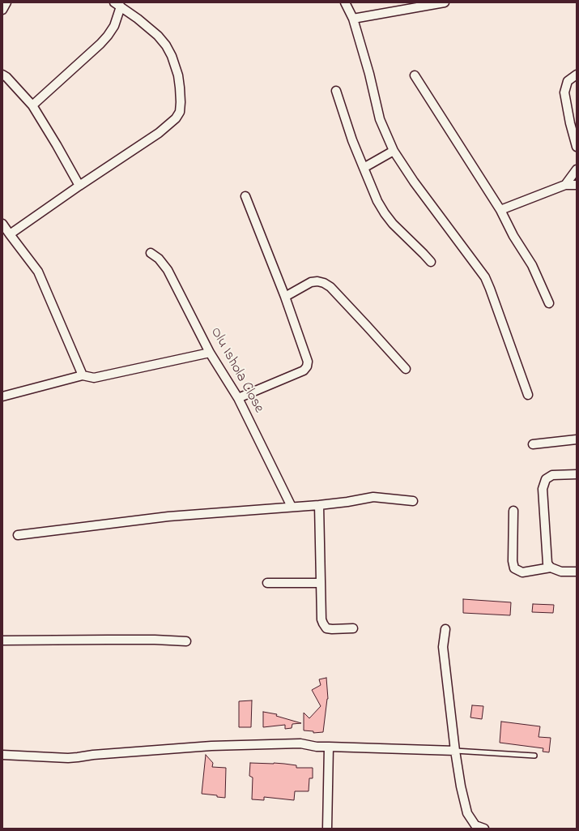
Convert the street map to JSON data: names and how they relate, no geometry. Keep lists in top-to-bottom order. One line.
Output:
{"streets":{"street":["Olu Ishola Close"]}}
